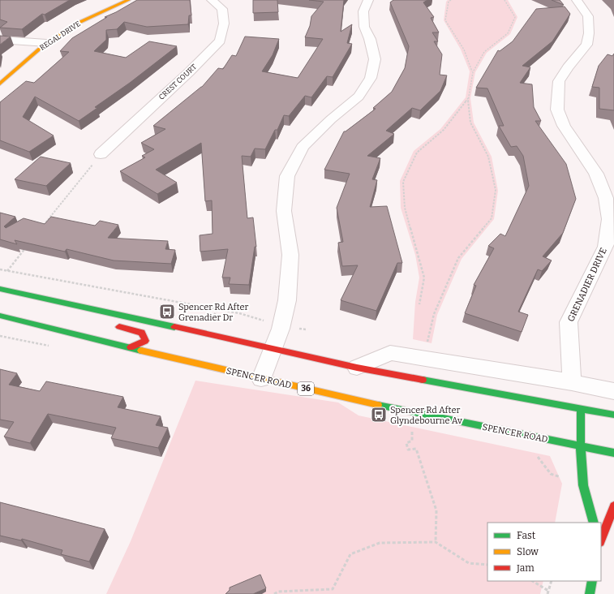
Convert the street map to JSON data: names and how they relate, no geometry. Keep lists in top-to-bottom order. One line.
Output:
{"streets":{"main road":["REGAL DRIVE","SPENCER ROAD","36"],"street":["CREST COURT","GRENADIER DRIVE"]},"places":{"bus stop":["Spencer Rd After Grenadier Dr","Spencer Rd After Glyndebourne Av"]},"legend":["Fast","Slow","Jam"]}
